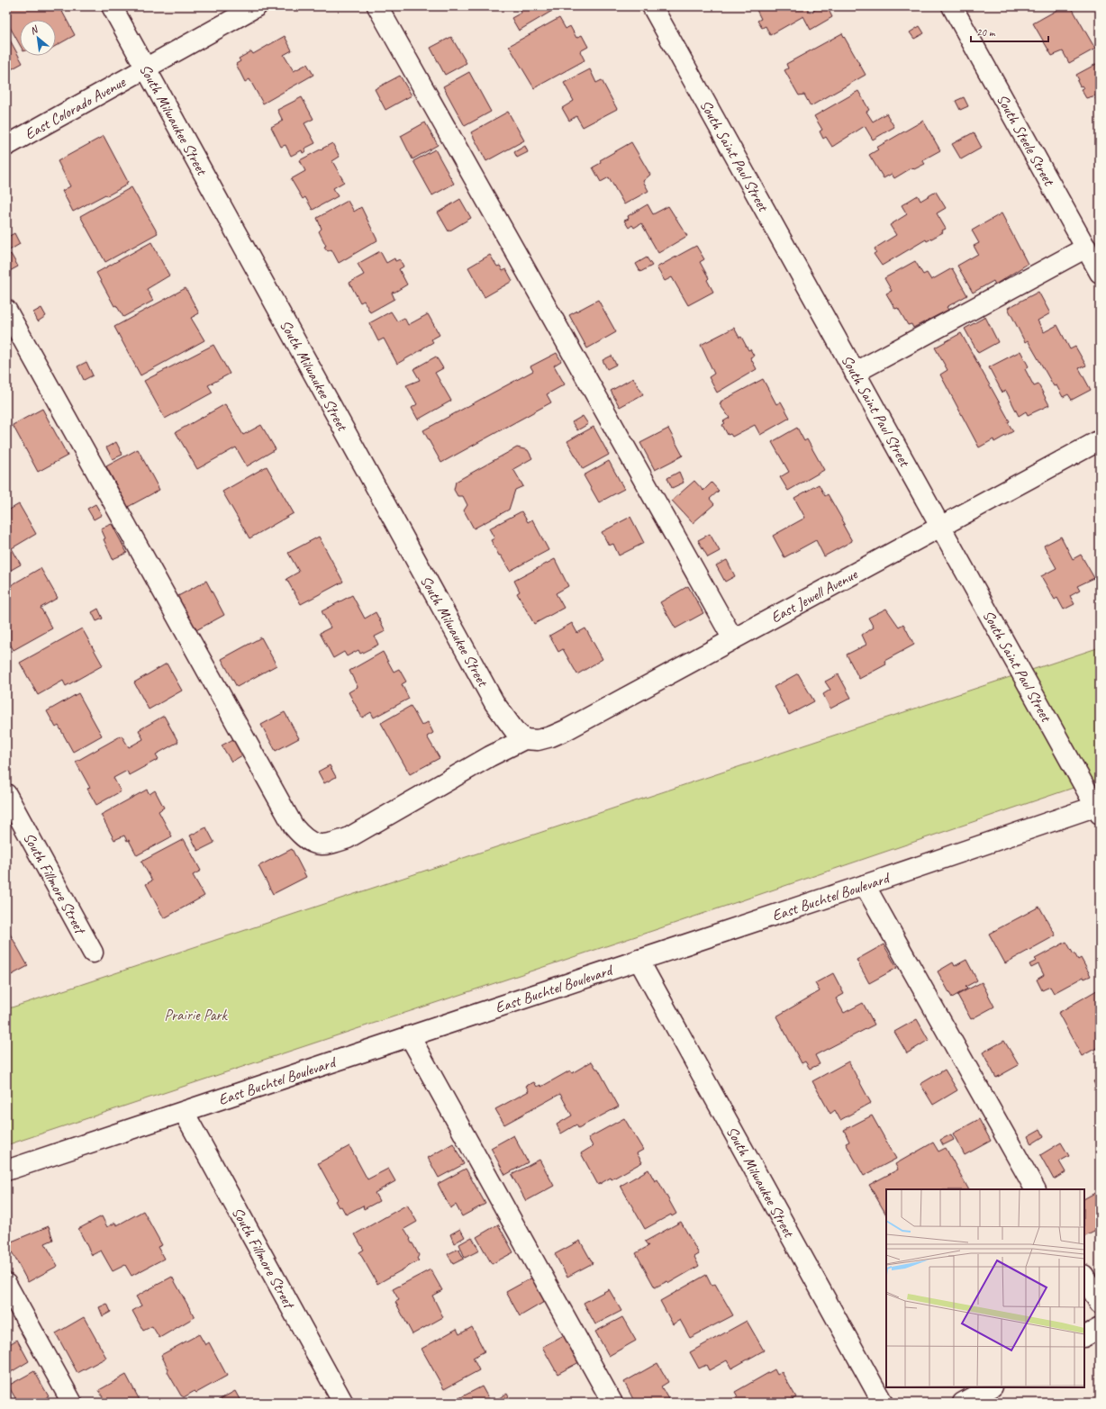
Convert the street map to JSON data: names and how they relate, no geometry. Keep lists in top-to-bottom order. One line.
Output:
{"streets":{"street":["East Colorado Avenue","South Milwaukee Street","South Steele Street","South Saint Paul Street","East Jewell Avenue","South Fillmore Street","East Buchtel Boulevard"]},"crossings":[["East Colorado Avenue","South Milwaukee Street"],["South Milwaukee Street","East Jewell Avenue"],["South Milwaukee Street","East Buchtel Boulevard"],["South Saint Paul Street","East Jewell Avenue"],["South Saint Paul Street","East Buchtel Boulevard"],["South Fillmore Street","East Buchtel Boulevard"]],"parks":["Prairie Park"],"scale_bar":"20 m","north":"top left"}
